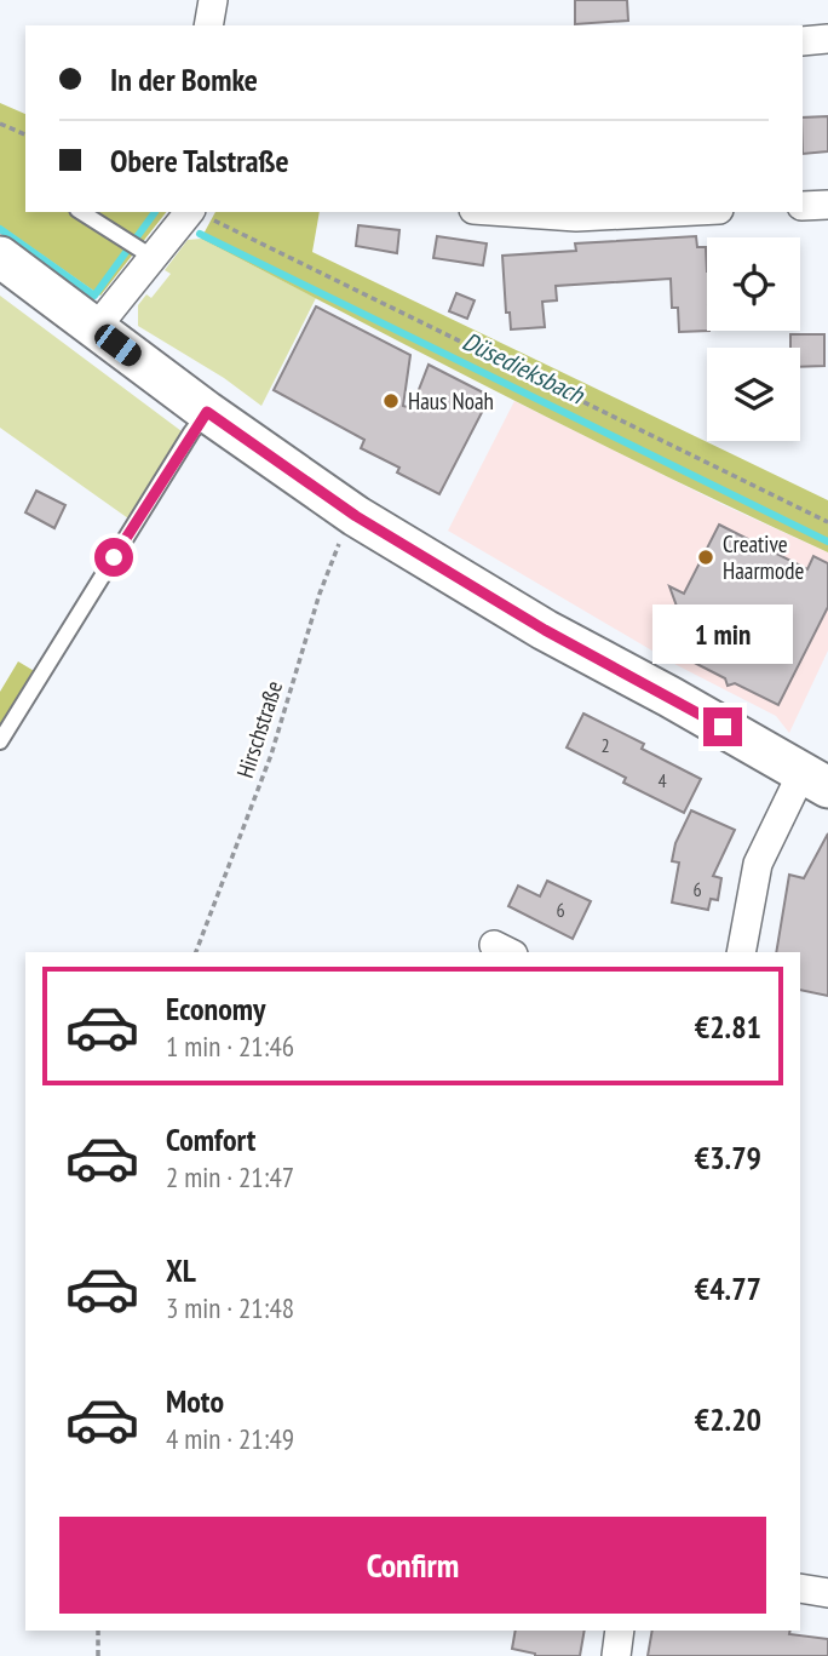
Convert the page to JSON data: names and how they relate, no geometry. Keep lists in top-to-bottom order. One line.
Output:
{"streets":{"path":["Hirschstraße"]},"water":["Düsedieksbach"],"places":["Haus Noah","Creative Haarmode"],"house_numbers":["2","4","6","6"],"page":{"banner":["In der Bomke","Obere Talstraße"],"bubble":"1 min","list":[{"name":"Economy","note":"1 min · 21:46","value":"€2.81"},{"name":"Comfort","note":"2 min · 21:47","value":"€3.79"},{"name":"XL","note":"3 min · 21:48","value":"€4.77"},{"name":"Moto","note":"4 min · 21:49","value":"€2.20"}],"buttons":"Confirm"}}
